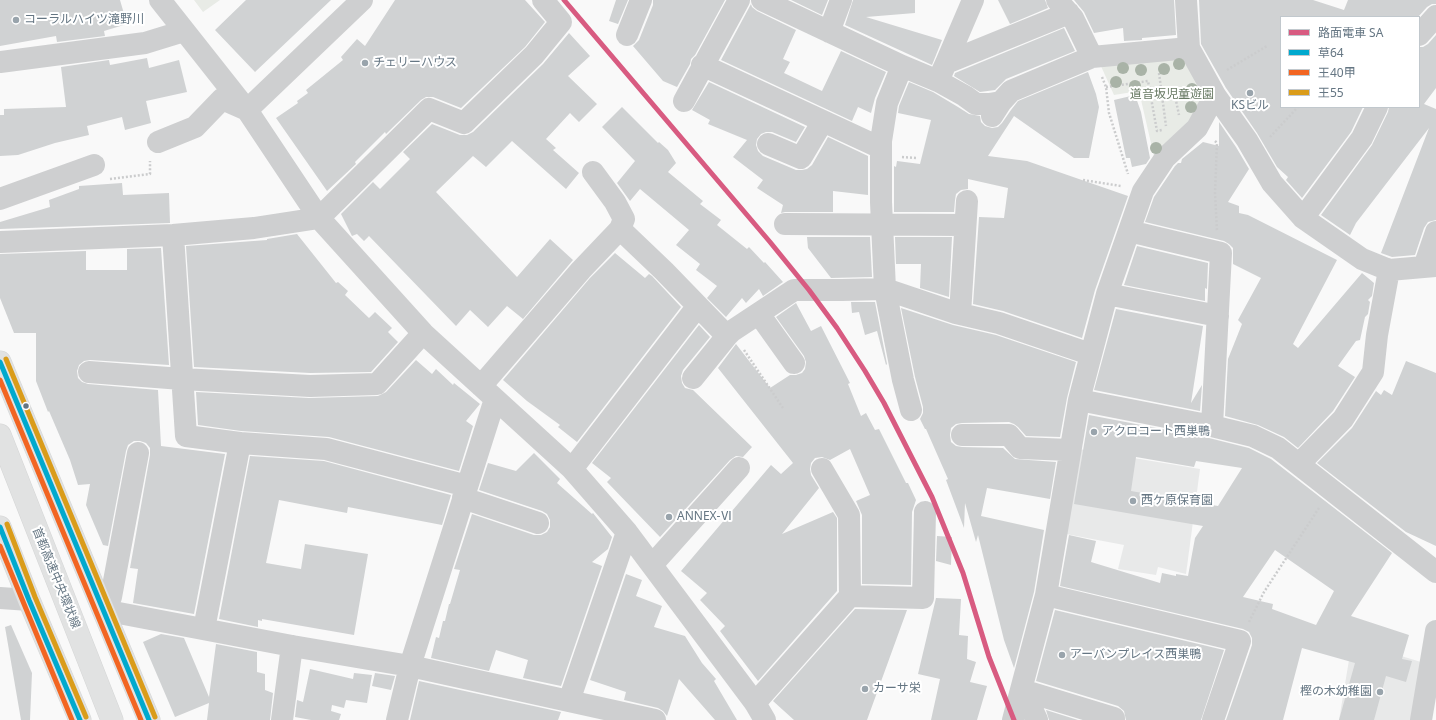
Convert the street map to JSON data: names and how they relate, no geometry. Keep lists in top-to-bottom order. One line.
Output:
{"streets":{"highway":["首都高速中央環状線"]},"parks":["道音坂児童遊園"],"places":["コーラルハイツ滝野川","チェリーハウス","KSビル","アクロコート西巣鴨","西ケ原保育園","ANNEX-Ⅵ","アーバンプレイス西巣鴨","カーサ栄","樫の木幼稚園"],"lines":["tram line SA","transit line 王55","transit line 草64","transit line 王40甲"],"legend":["路面電車 SA","草64","王40甲","王55"]}
